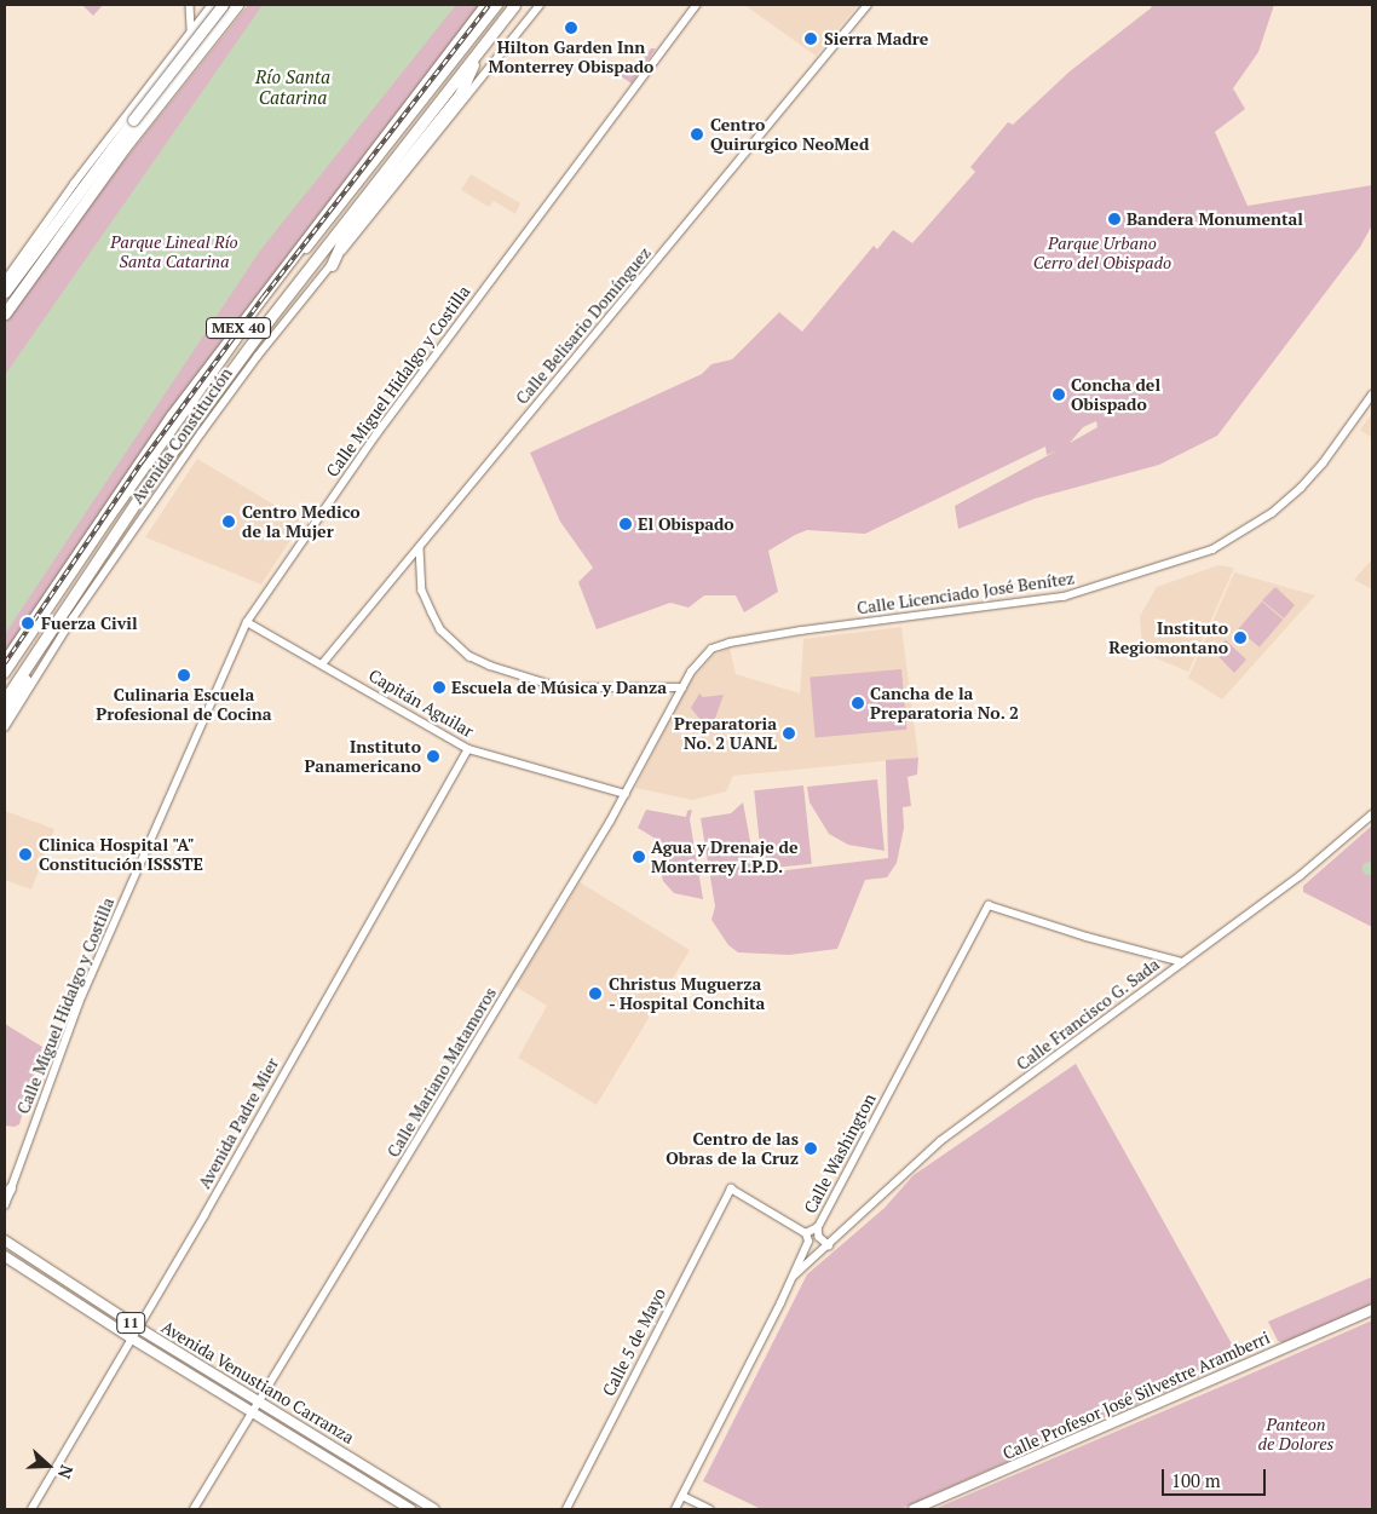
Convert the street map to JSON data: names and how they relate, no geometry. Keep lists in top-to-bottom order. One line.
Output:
{"streets":{"highway":["MEX 40","Avenida Constitución"],"main road":["11","Avenida Venustiano Carranza","Calle Profesor José Silvestre Aramberri"],"street":["Calle Belisario Domínguez","Calle Miguel Hidalgo y Costilla","Calle Licenciado José Benítez","Capitán Aguilar","Calle Francisco G. Sada","Calle Mariano Matamoros","Avenida Padre Mier","Calle Washington","Calle 5 de Mayo"]},"crossings":[["Calle Belisario Domínguez","Capitán Aguilar"],["Calle Miguel Hidalgo y Costilla","Capitán Aguilar"],["Calle Licenciado José Benítez","Calle Mariano Matamoros"],["Capitán Aguilar","Calle Mariano Matamoros"],["Capitán Aguilar","Avenida Padre Mier"],["Calle Francisco G. Sada","Calle Washington"],["Calle Mariano Matamoros","Avenida Venustiano Carranza"],["Avenida Padre Mier","Avenida Venustiano Carranza"],["Calle Washington","Calle 5 de Mayo"]],"water":["Río Santa Catarina"],"parks":["Parque Lineal Río Santa Catarina","Parque Urbano Cerro del Obispado","Panteon de Dolores"],"places":["Hilton Garden Inn Monterrey Obispado","Sierra Madre","Centro Quirurgico NeoMed","Bandera Monumental","Concha del Obispado","Centro Medico de la Mujer","El Obispado","Fuerza Civil","Instituto Regiomontano","Culinaria Escuela Profesional de Cocina","Escuela de Música y Danza","Cancha de la Preparatoria No. 2","Preparatoria No. 2 UANL","Instituto Panamericano","Clinica Hospital \"A\" Constitución ISSSTE","Agua y Drenaje de Monterrey I.P.D.","Christus Muguerza - Hospital Conchita","Centro de las Obras de la Cruz"],"scale_bar":"100 m","north":"right"}
